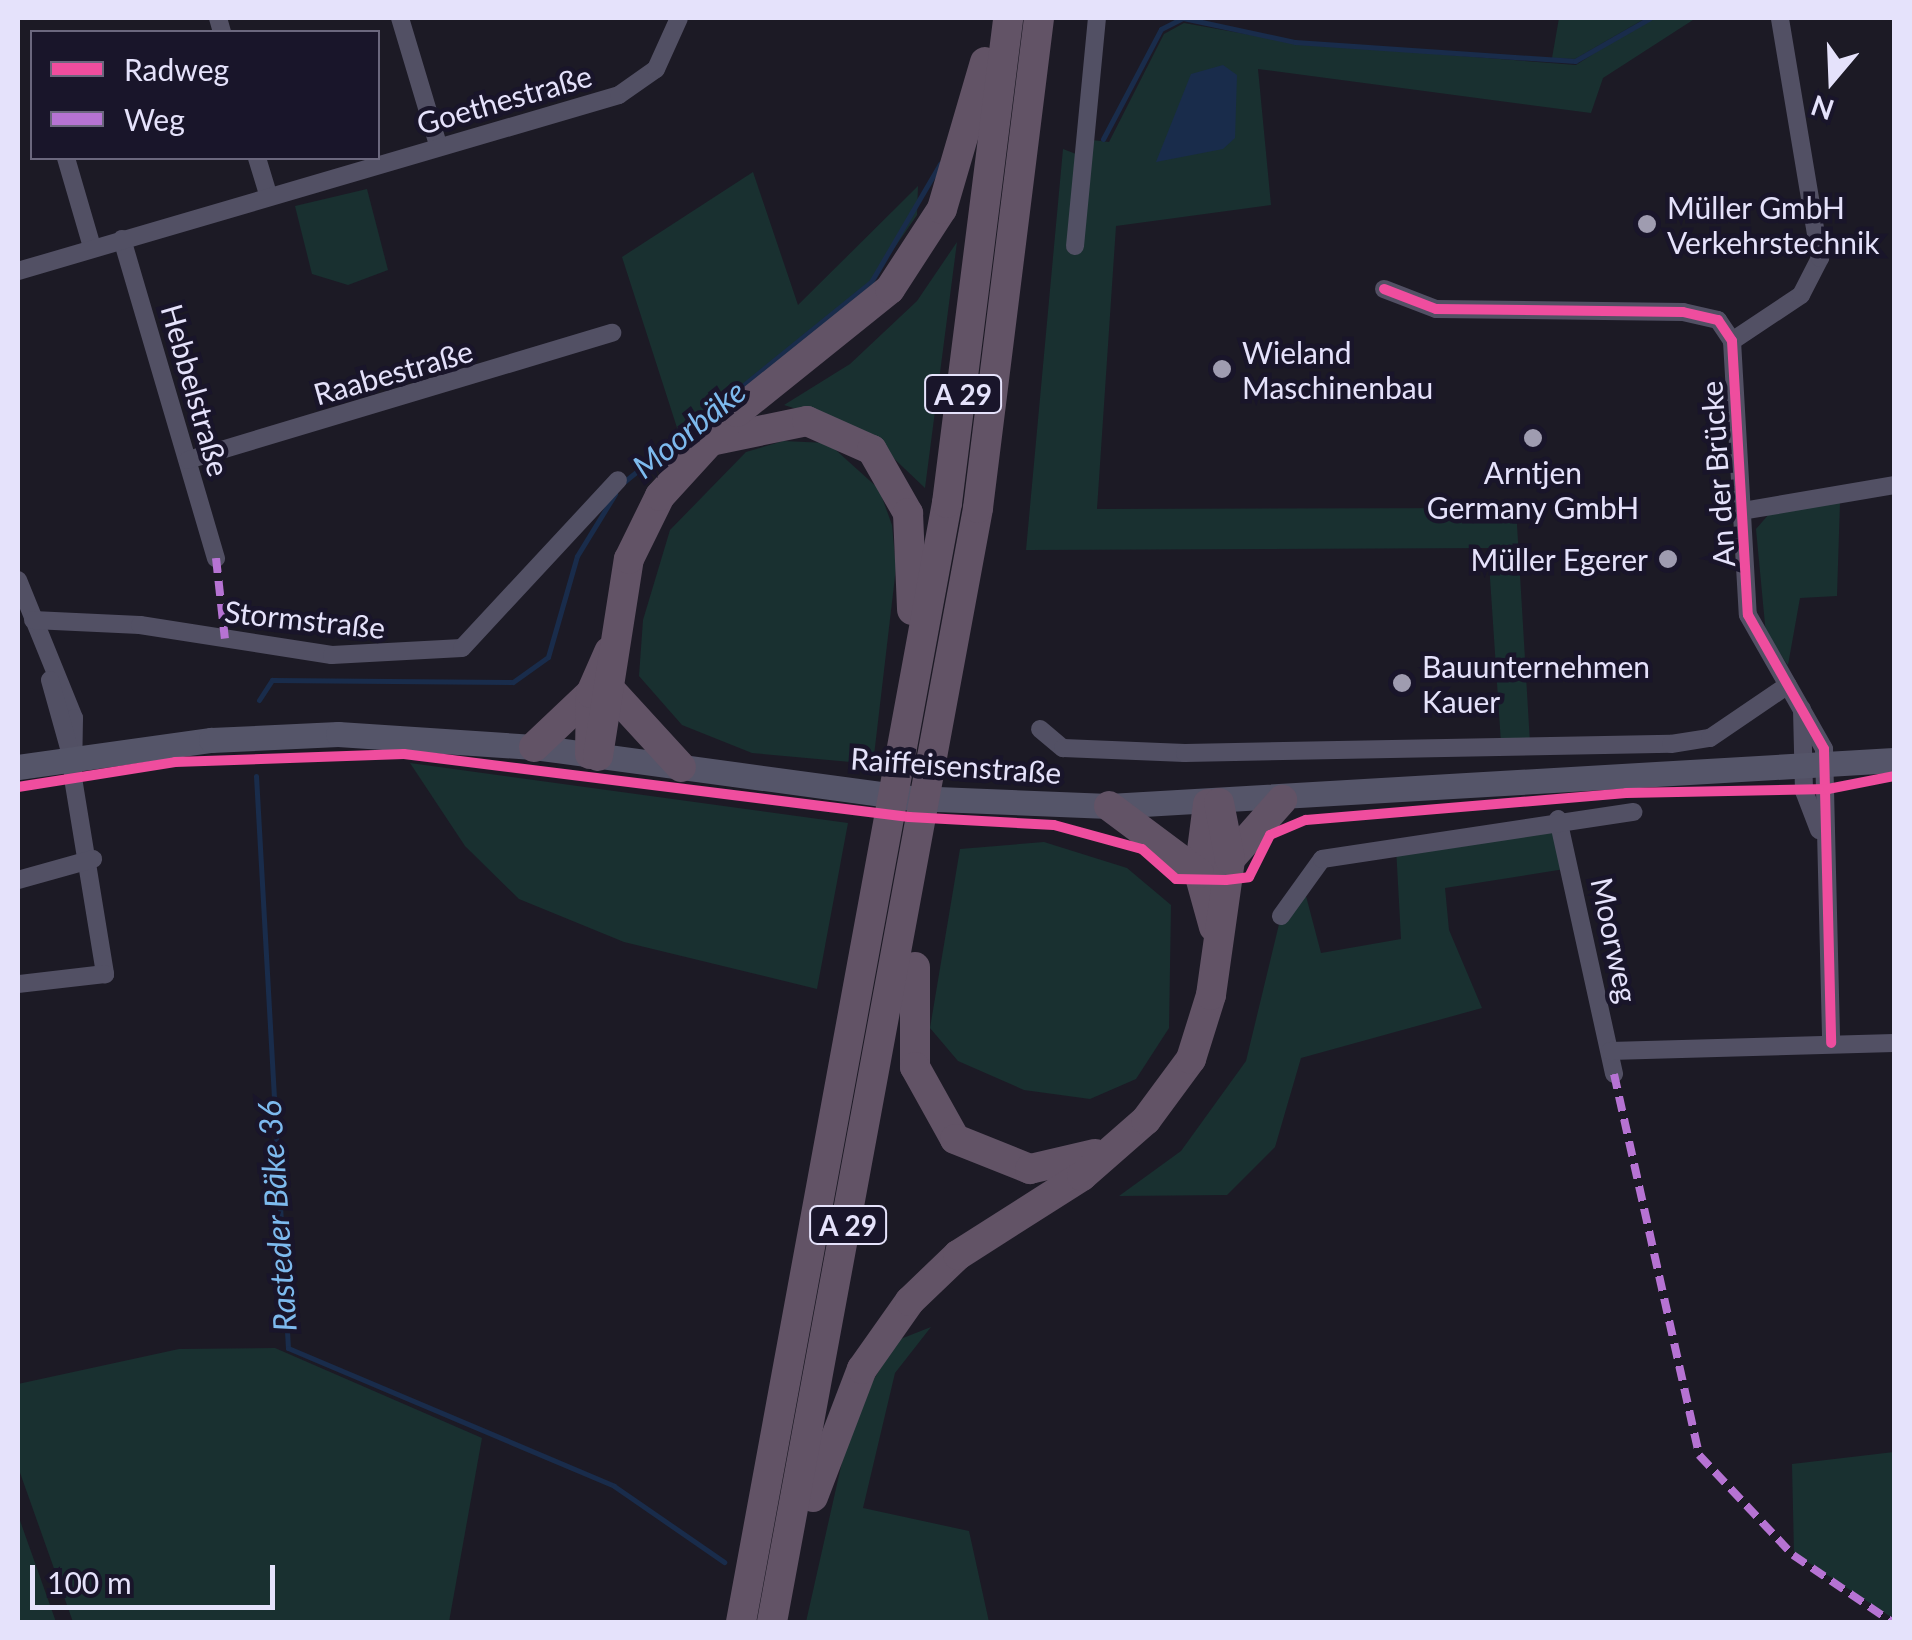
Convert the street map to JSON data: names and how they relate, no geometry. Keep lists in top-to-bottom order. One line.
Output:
{"streets":{"highway":["A 29"],"main road":["Raiffeisenstraße"],"street":["Goethestraße","Raabestraße","Hebbelstraße","An der Brücke","Stormstraße","Moorweg"]},"crossings":[["Goethestraße","Hebbelstraße"],["Raabestraße","Hebbelstraße"],["A 29","Raiffeisenstraße"],["An der Brücke","Raiffeisenstraße"]],"water":["Moorbäke","Rasteder Bäke 36"],"places":["Müller GmbH Verkehrstechnik","Wieland Maschinenbau","Arntjen Germany GmbH","Müller Egerer","Bauunternehmen Kauer"],"legend":["Radweg","Weg"],"scale_bar":"100 m","north":"bottom"}
